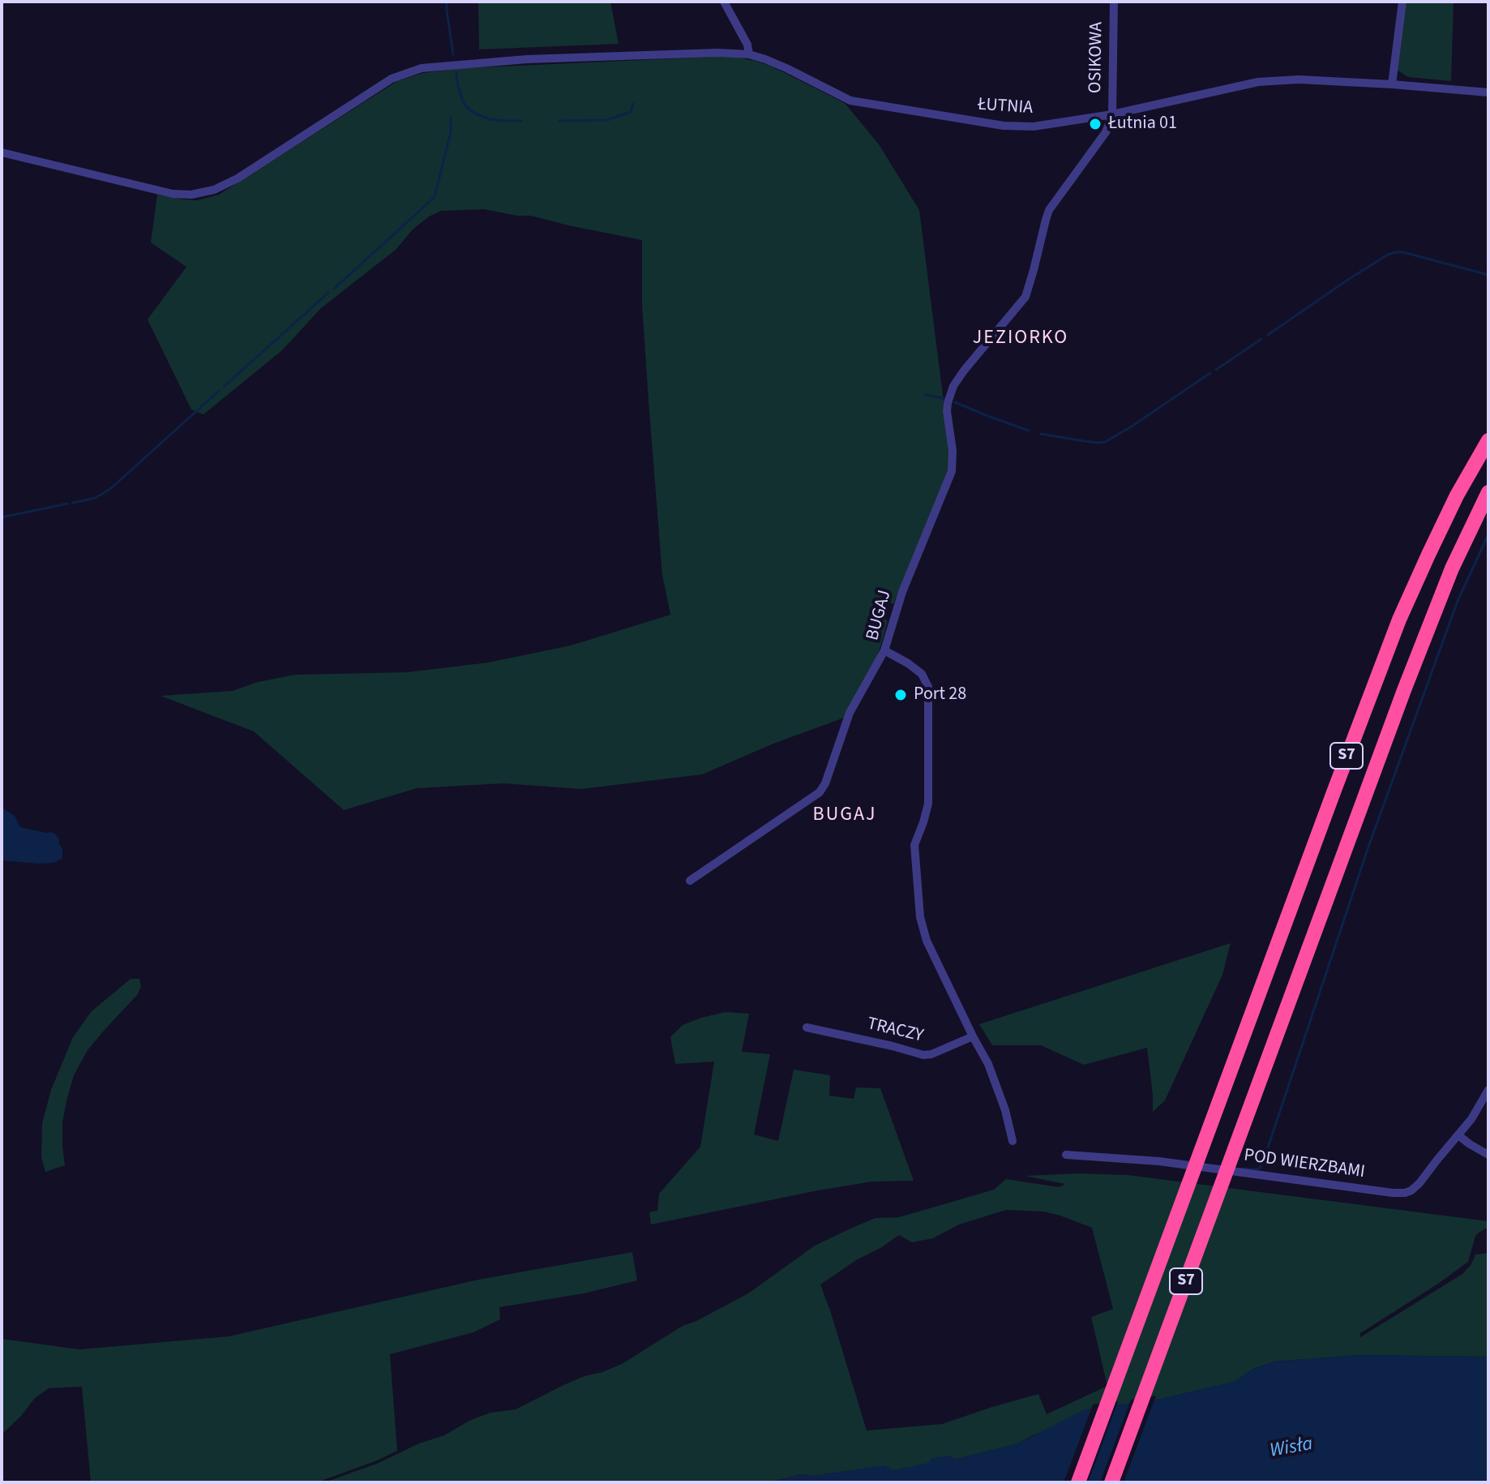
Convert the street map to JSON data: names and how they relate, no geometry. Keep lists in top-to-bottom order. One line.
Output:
{"streets":{"highway":["S7"],"street":["OSIKOWA","ŁUTNIA","BUGAJ","TRACZY","POD WIERZBAMI"]},"crossings":[["OSIKOWA","ŁUTNIA"],["OSIKOWA","BUGAJ"],["ŁUTNIA","BUGAJ"],["BUGAJ","TRACZY"]],"districts":["JEZIORKO","BUGAJ"],"water":["Wisła"],"places":["Łutnia 01","Port 28"]}
